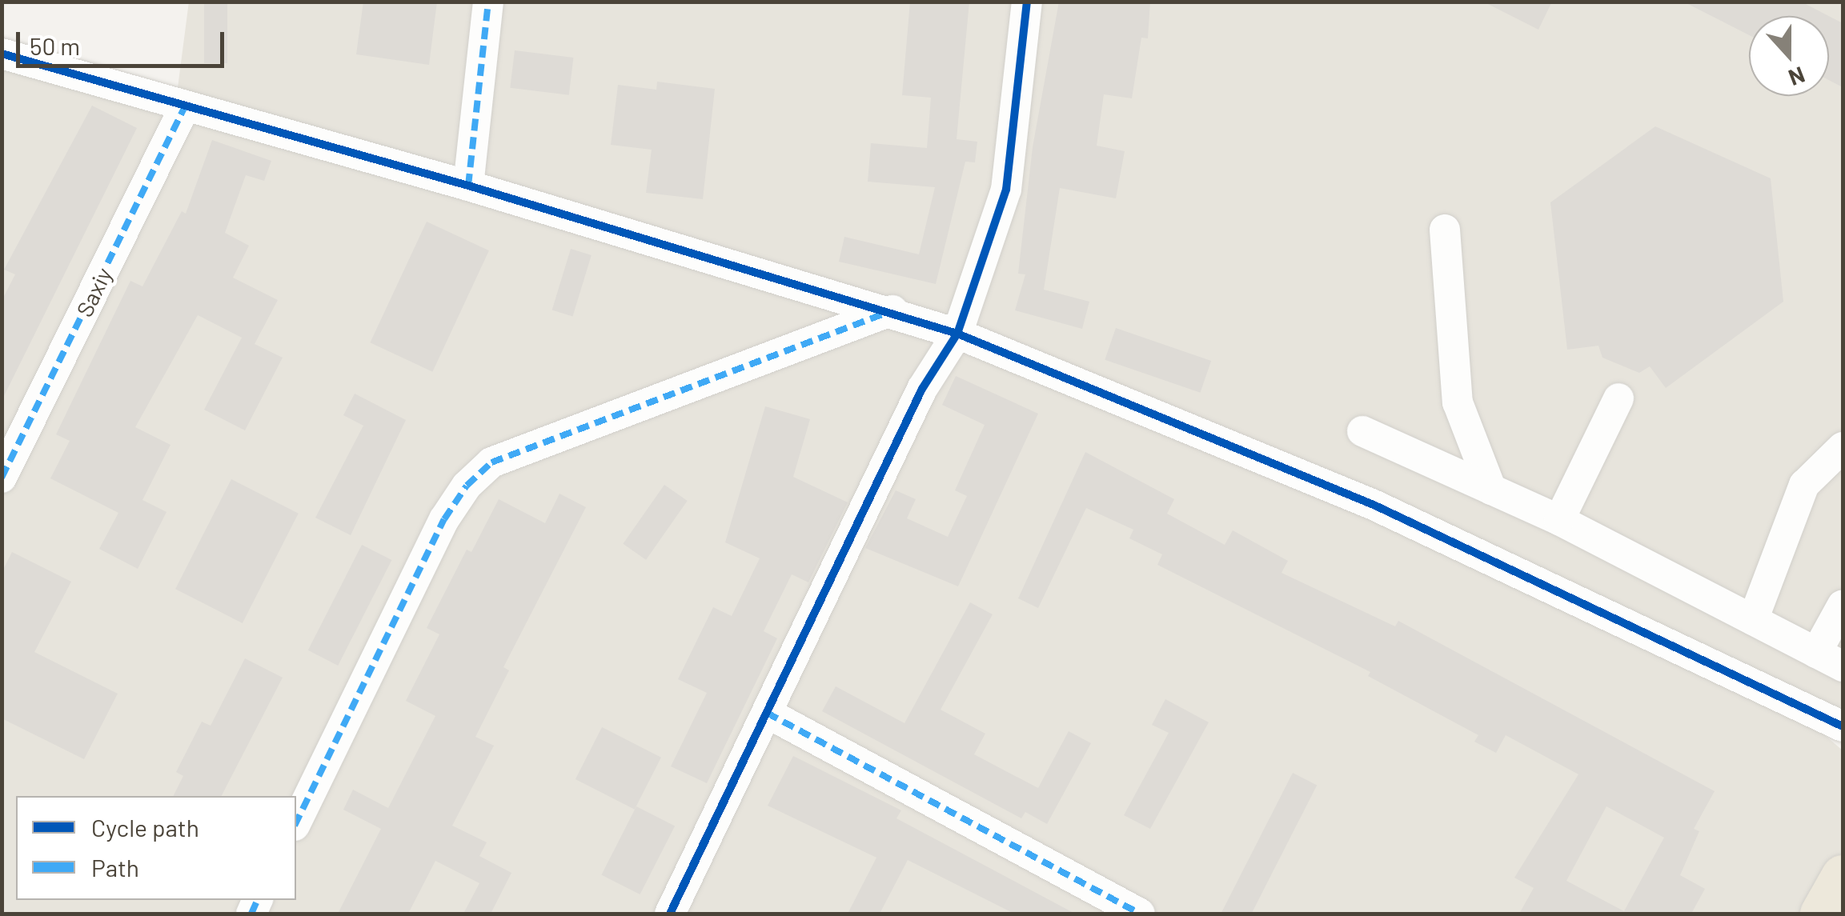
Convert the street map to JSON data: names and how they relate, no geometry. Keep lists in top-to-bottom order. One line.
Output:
{"streets":{"street":["Saxiy"]},"legend":["Cycle path","Path"],"scale_bar":"50 m","north":"bottom"}
